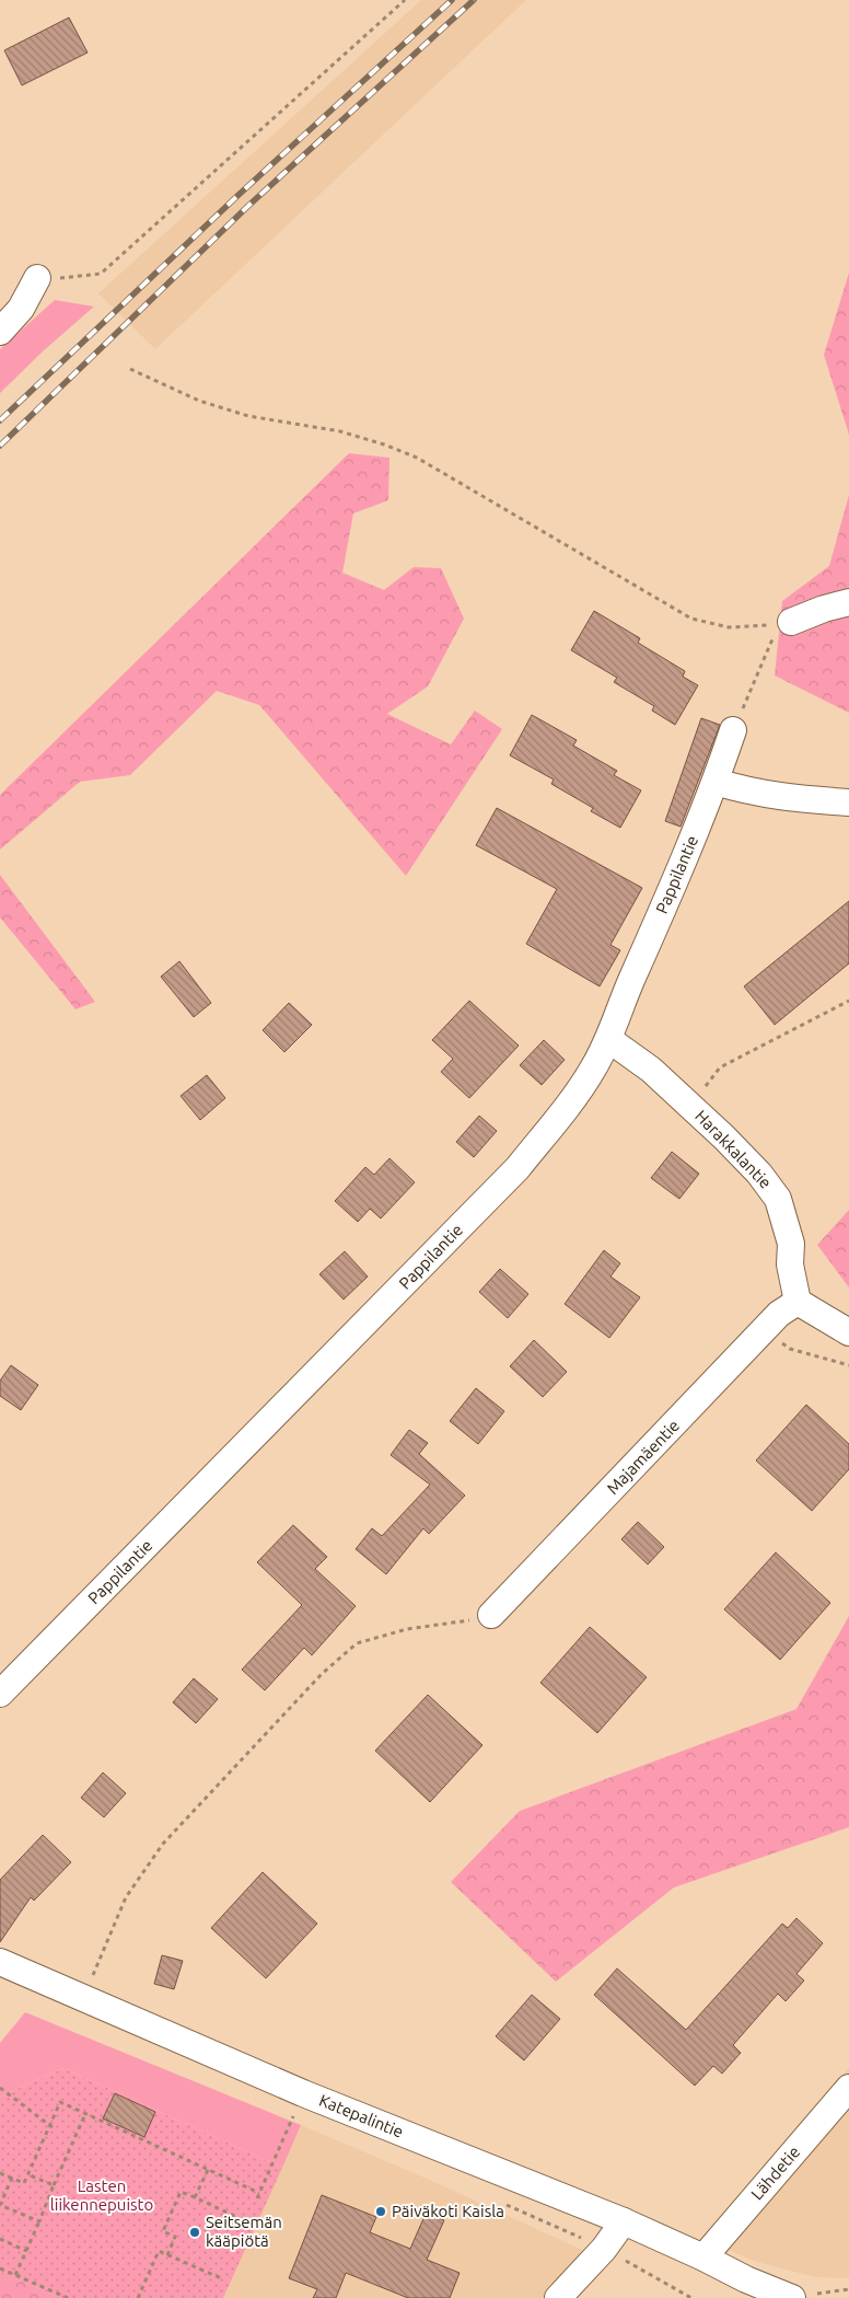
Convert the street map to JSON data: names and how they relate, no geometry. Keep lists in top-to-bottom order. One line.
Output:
{"streets":{"street":["Pappilantie","Harakkalantie","Majamäentie","Katepalintie","Lähdetie"]},"crossings":[["Pappilantie","Harakkalantie"],["Harakkalantie","Majamäentie"],["Katepalintie","Lähdetie"]],"parks":["Lasten liikennepuisto"],"places":["Päiväkoti Kaisla","Seitsemän kääpiötä"]}
